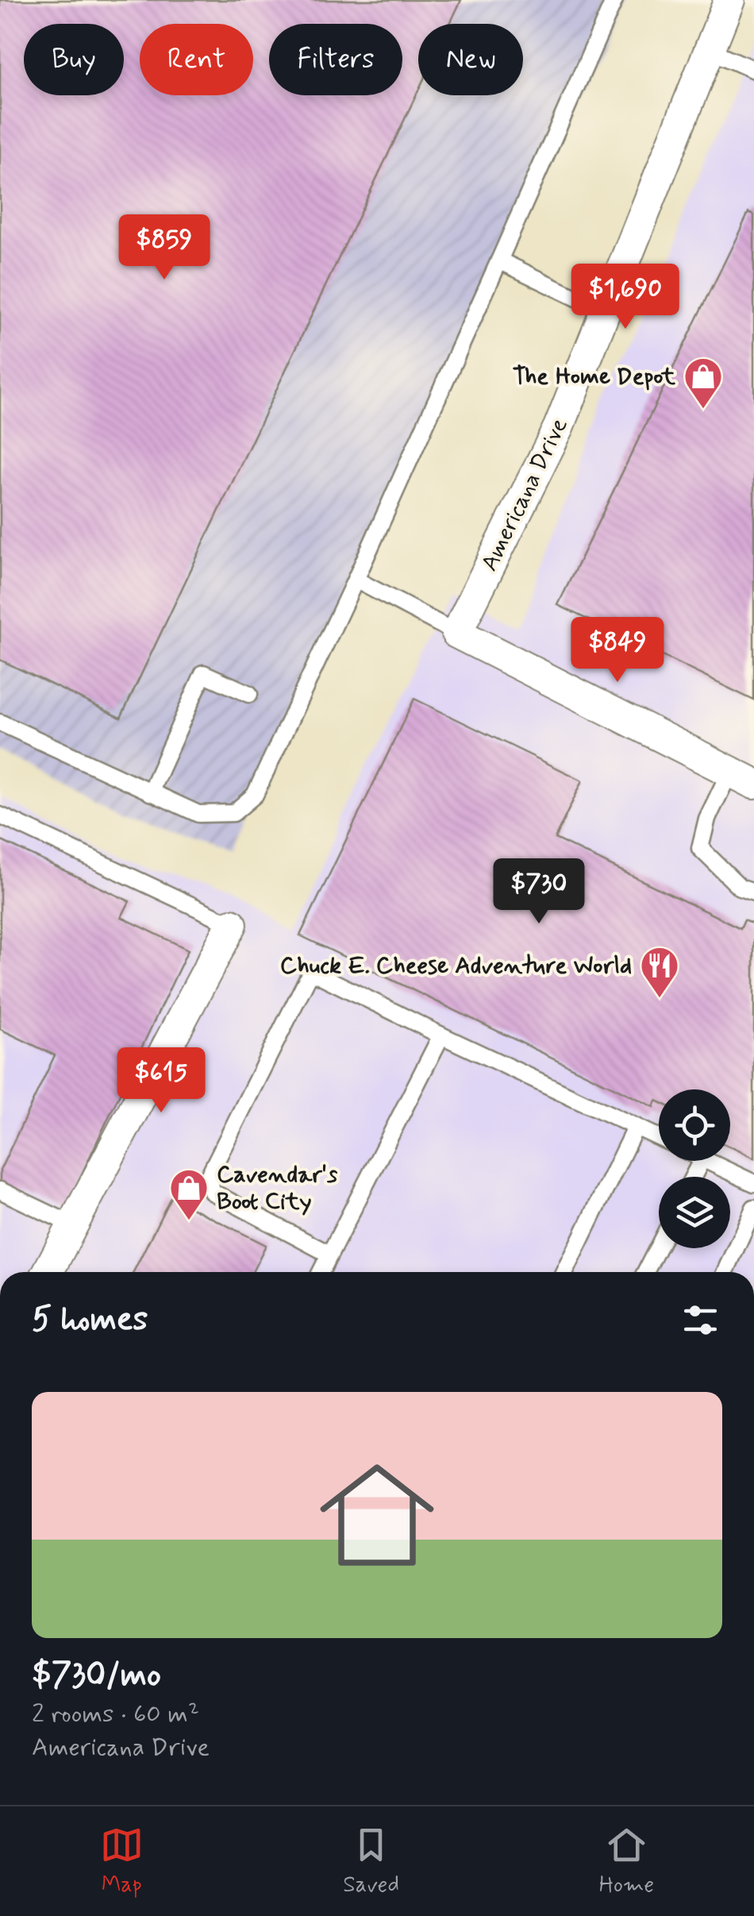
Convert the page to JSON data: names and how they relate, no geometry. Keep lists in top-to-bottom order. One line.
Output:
{"streets":{"street":["Americana Drive"]},"places":{"shop":["The Home Depot","Cavendar's Boot City"],"restaurant":["Chuck E. Cheese Adventure World"]},"page":{"chip":["Buy","Rent","Filters","New"],"price":["$859","$1,690","$849","$730","$615"],"heading":"5 homes","list":[{"name":"$730/mo","note":"2 rooms · 60 m² · Americana Drive"}],"tabs":["Map","Saved","Home"]}}
